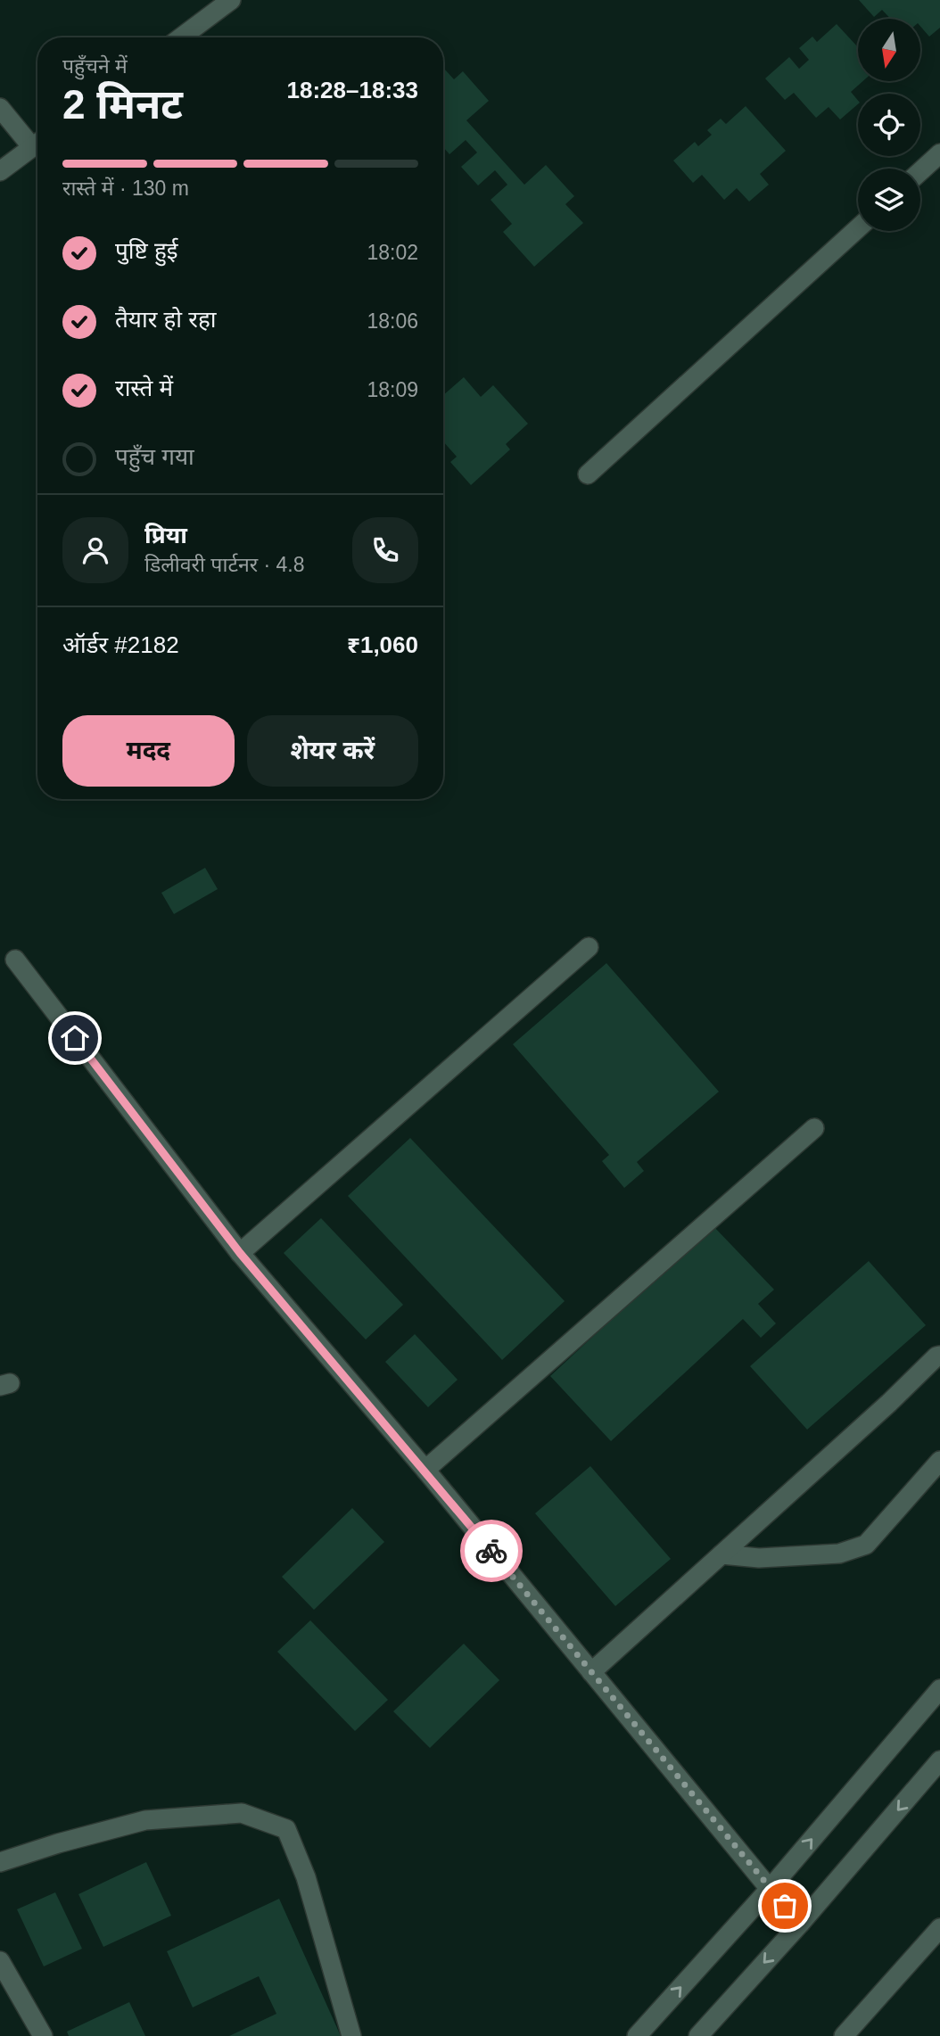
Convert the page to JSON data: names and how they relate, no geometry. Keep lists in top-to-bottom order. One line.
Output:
{"north":"bottom","page":{"heading":["2 मिनट","पहुँचने में","18:28–18:33"],"panel":["प्रिया","डिलीवरी पार्टनर · 4.8","ऑर्डर #2182","₹1,060"],"bar":"रास्ते में · 130 m","list":[["पुष्टि हुई","18:02"],["तैयार हो रहा","18:06"],["रास्ते में","18:09"],"पहुँच गया"],"buttons":["मदद","शेयर करें"]}}
